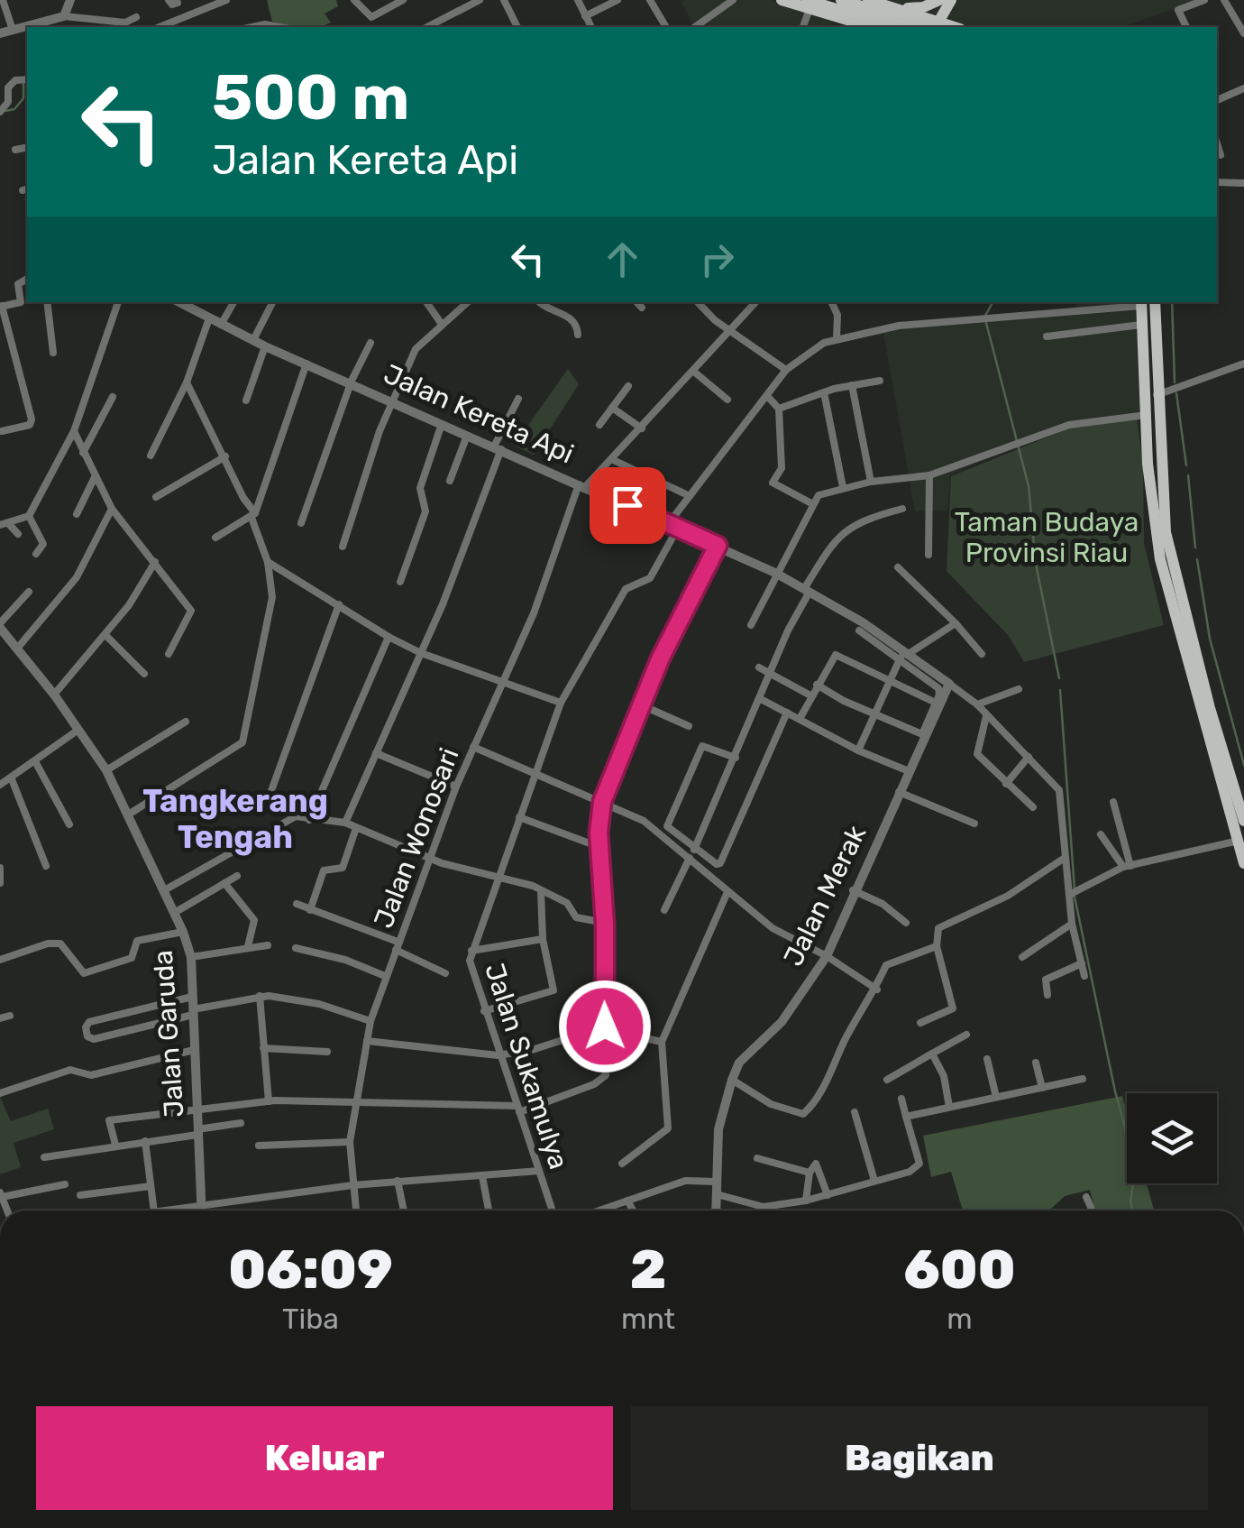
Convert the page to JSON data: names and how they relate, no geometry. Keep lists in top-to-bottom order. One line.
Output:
{"streets":{"street":["Jalan Kereta Api","Jalan Wonosari","Jalan Merak","Jalan Garuda","Jalan Sukamulya"]},"crossings":[["Jalan Kereta Api","Jalan Wonosari"],["Jalan Kereta Api","Jalan Merak"],["Jalan Kereta Api","Jalan Sukamulya"]],"districts":["Tangkerang Tengah"],"parks":["Taman Budaya Provinsi Riau"],"page":{"turn":["500 m","Jalan Kereta Api"],"eta":["06:09","Tiba","2","mnt","600","m"],"buttons":["Keluar","Bagikan"]}}
